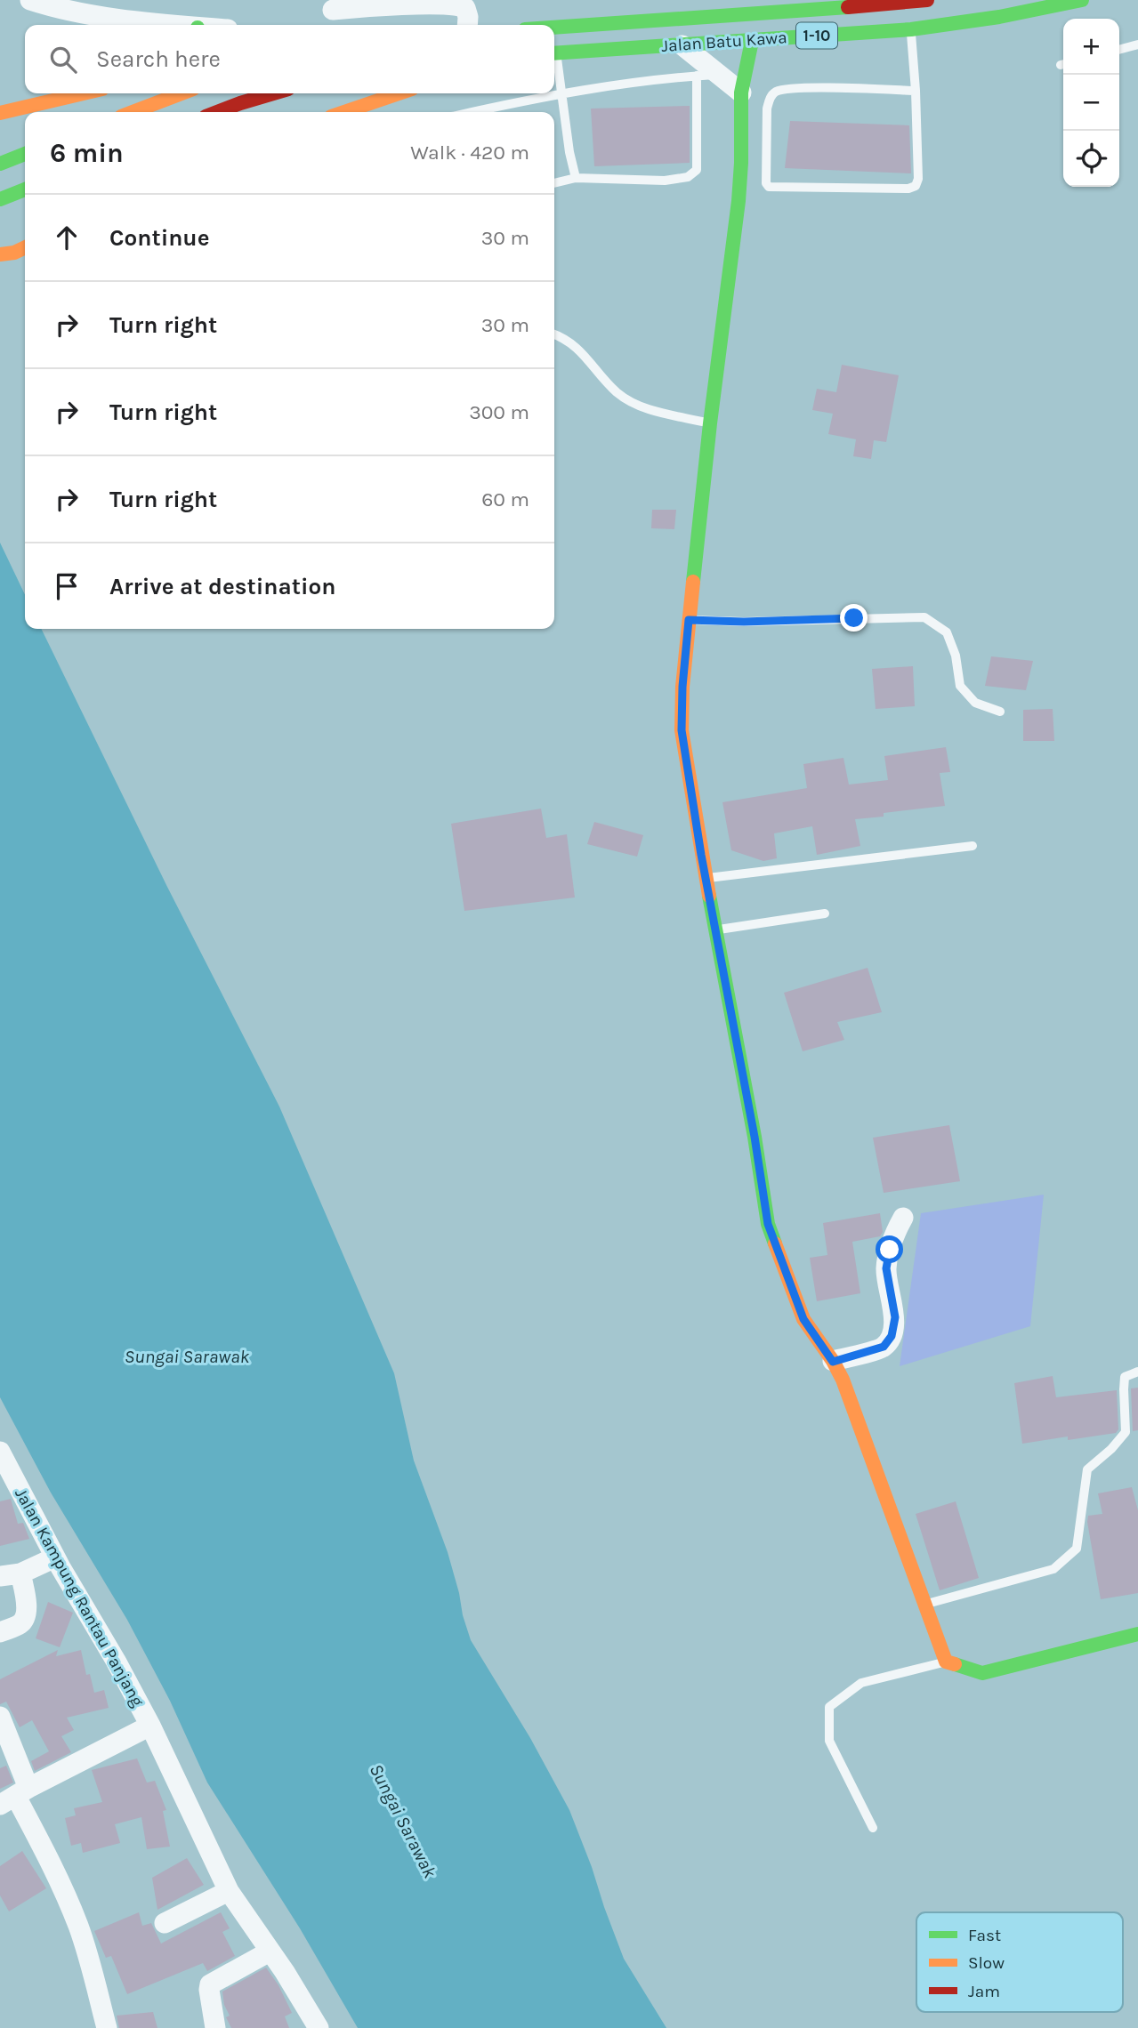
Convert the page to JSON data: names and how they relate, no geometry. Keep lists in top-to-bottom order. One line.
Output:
{"streets":{"main road":["1-10","Jalan Batu Kawa"],"street":["Jalan Kampung Rantau Panjang"]},"water":["Sungai Sarawak"],"legend":["Fast","Slow","Jam"],"page":{"map_buttons":["+","−"],"search":"Search here","heading":["6 min","Walk · 420 m"],"list":[["Continue","30 m"],["Turn right","30 m"],["Turn right","300 m"],["Turn right","60 m"],"Arrive at destination"]}}
